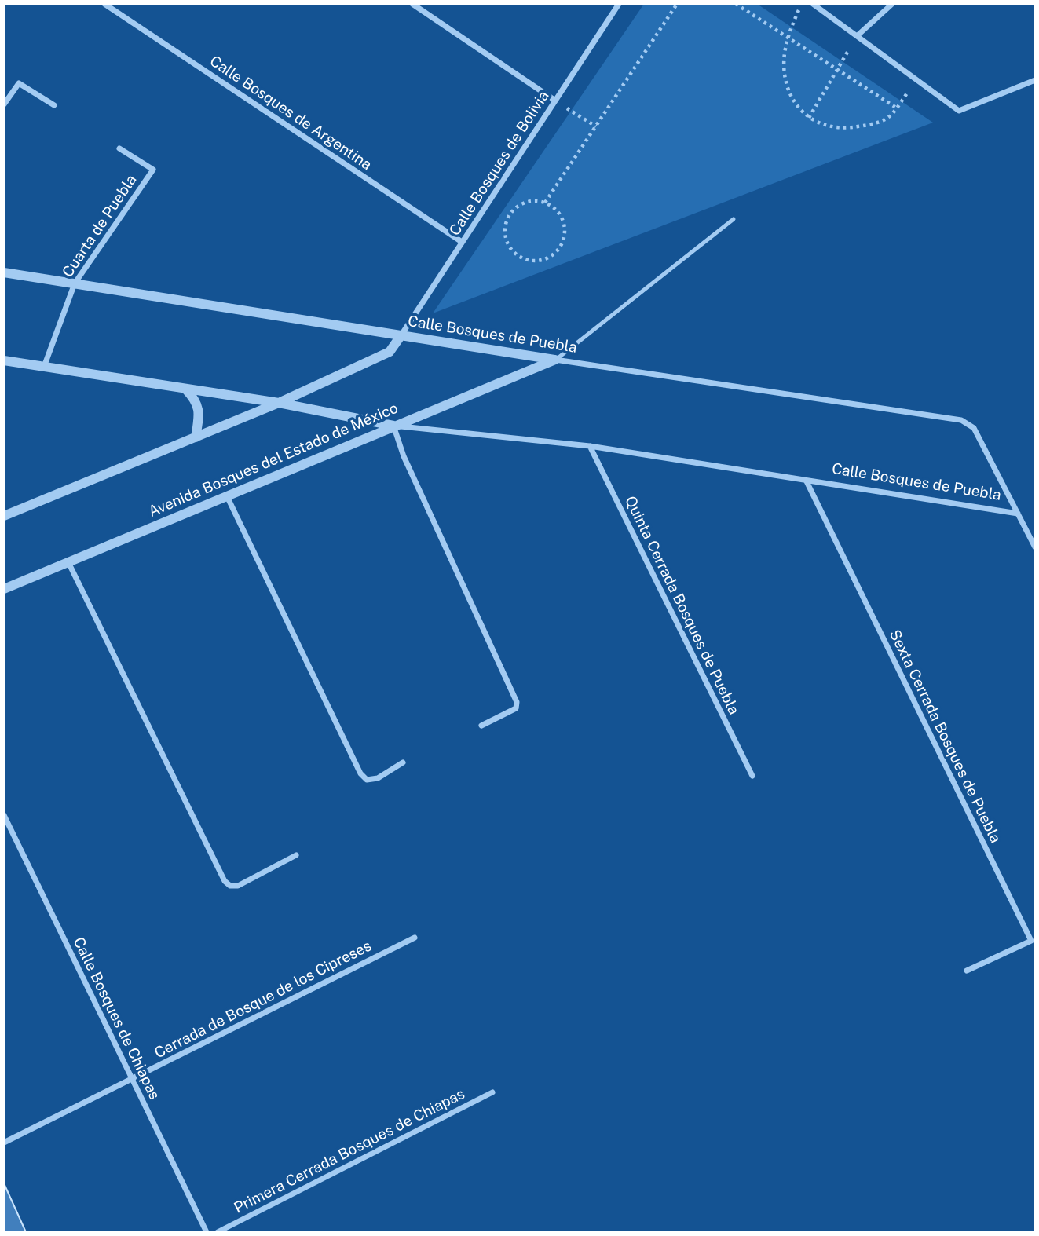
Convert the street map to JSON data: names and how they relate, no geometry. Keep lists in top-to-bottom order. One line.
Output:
{"streets":{"street":["Calle Bosques de Argentina","Calle Bosques de Bolivia","Cuarta de Puebla","Calle Bosques de Puebla","Avenida Bosques del Estado de México","Quinta Cerrada Bosques de Puebla","Sexta Cerrada Bosques de Puebla","Cerrada de Bosque de los Cipreses","Calle Bosques de Chiapas","Primera Cerrada Bosques de Chiapas"]},"crossings":[["Calle Bosques de Argentina","Calle Bosques de Bolivia"],["Calle Bosques de Bolivia","Calle Bosques de Puebla"],["Cuarta de Puebla","Calle Bosques de Puebla"],["Calle Bosques de Puebla","Avenida Bosques del Estado de México"],["Calle Bosques de Puebla","Quinta Cerrada Bosques de Puebla"],["Calle Bosques de Puebla","Sexta Cerrada Bosques de Puebla"],["Cerrada de Bosque de los Cipreses","Calle Bosques de Chiapas"]]}
